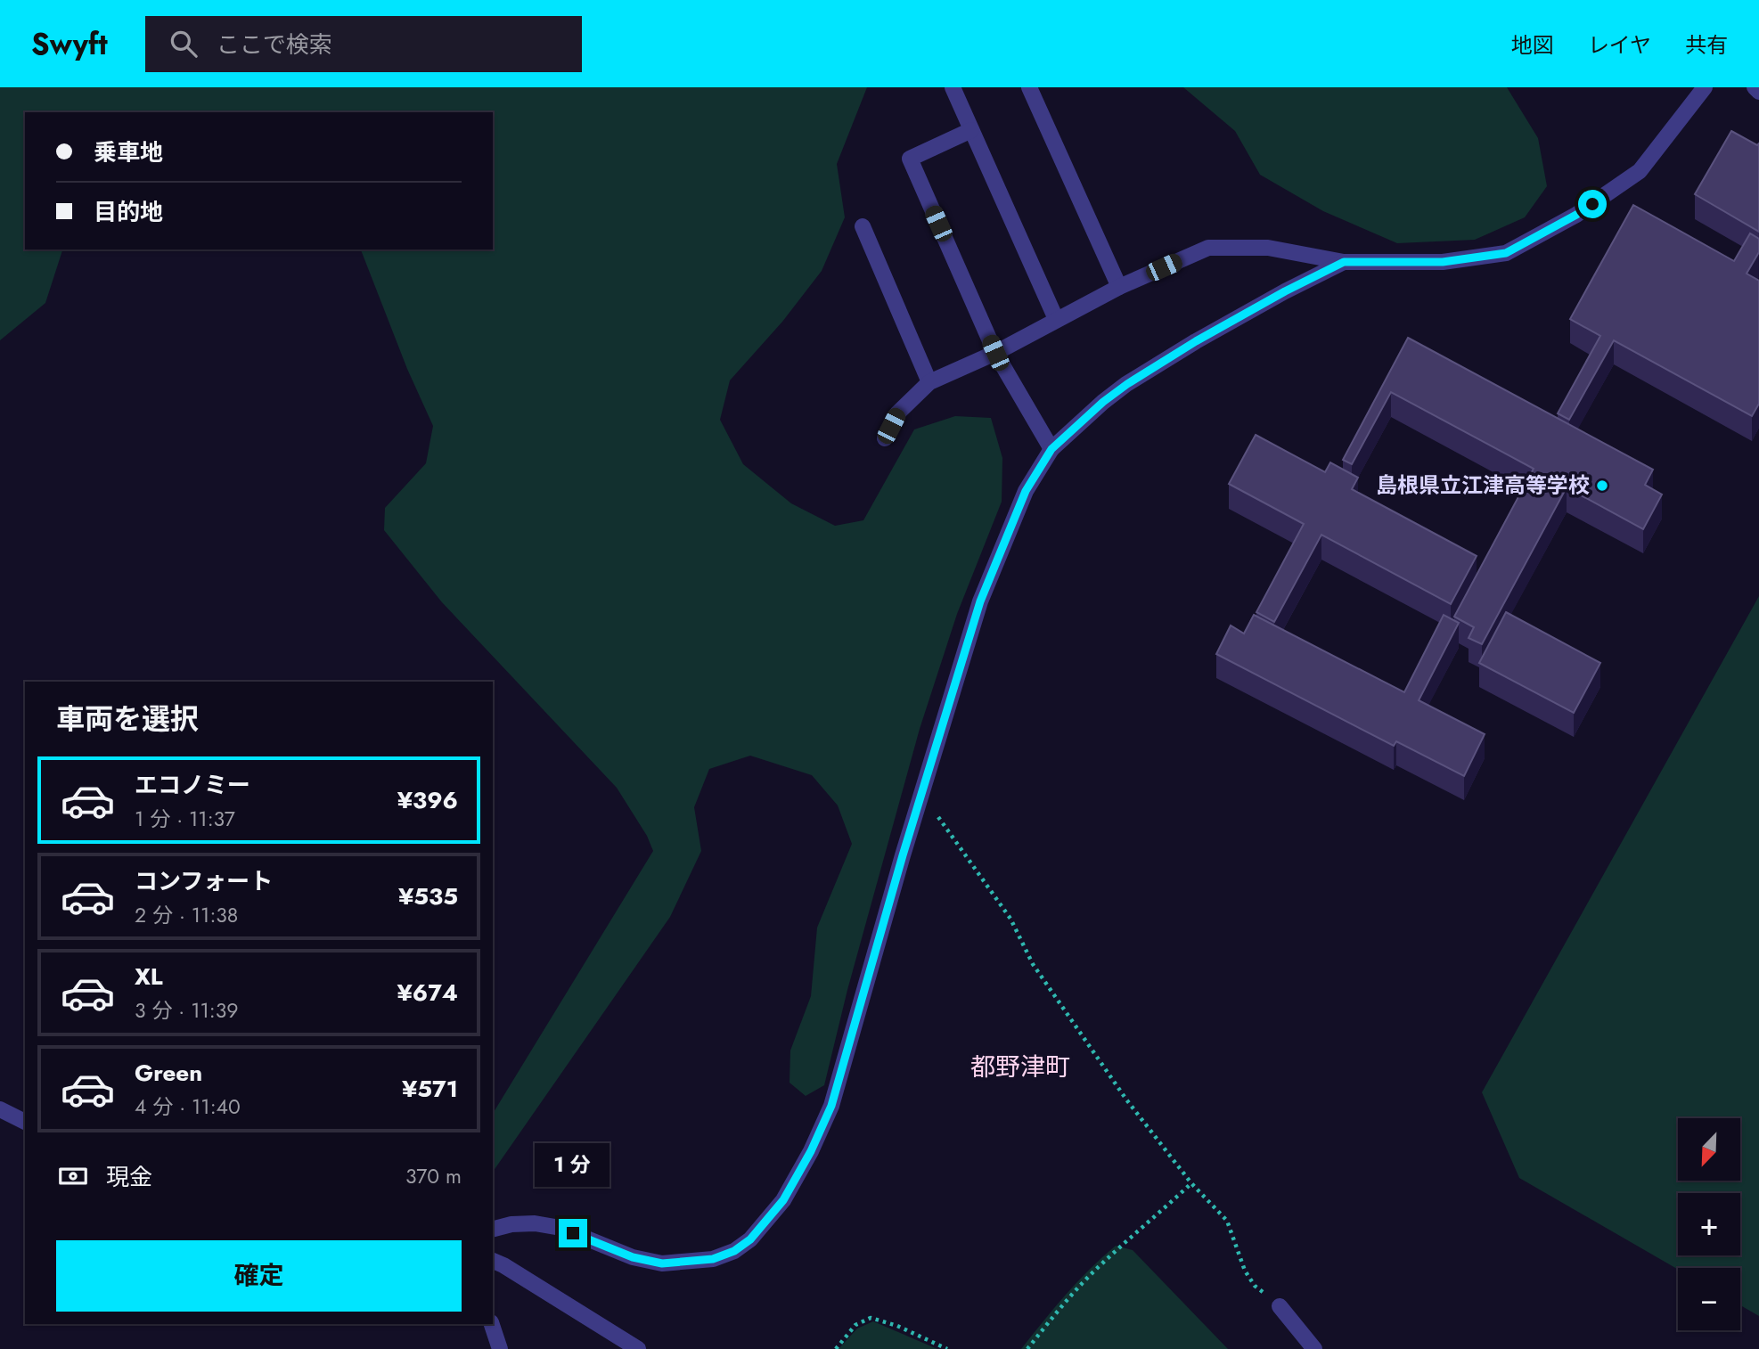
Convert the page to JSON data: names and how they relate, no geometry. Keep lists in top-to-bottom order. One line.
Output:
{"districts":["都野津町"],"places":["島根県立江津高等学校"],"north":"bottom left","page":{"header":"Swyft","search":"ここで検索","nav":["地図","レイヤ","共有"],"banner":["乗車地","目的地"],"heading":"車両を選択","list":[{"name":"エコノミー","note":"1 分 · 11:37","value":"¥396"},{"name":"コンフォート","note":"2 分 · 11:38","value":"¥535"},{"name":"XL","note":"3 分 · 11:39","value":"¥674"},{"name":"Green","note":"4 分 · 11:40","value":"¥571"}],"map_buttons":["+","−"],"pay":["現金","370 m"],"bubble":"1 分","buttons":"確定"}}
